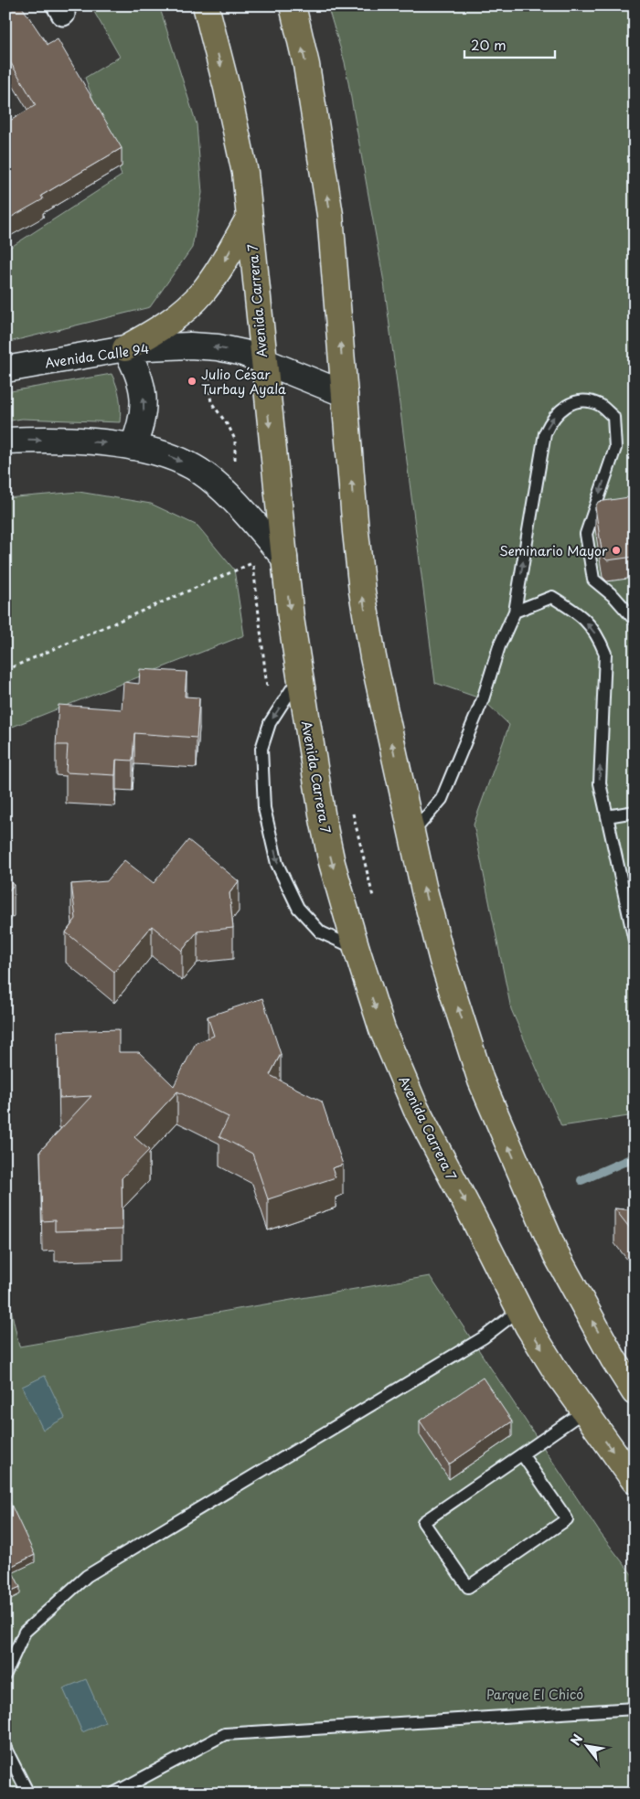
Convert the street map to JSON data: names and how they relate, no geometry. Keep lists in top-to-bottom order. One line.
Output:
{"streets":{"main road":["Avenida Carrera 7","Avenida Calle 94"]},"crossings":[["Avenida Carrera 7","Avenida Calle 94"]],"one_way":["Avenida Calle 94"],"parks":["Parque El Chicó"],"places":["Julio César Turbay Ayala","Seminario Mayor"],"scale_bar":"20 m","north":"top left"}
